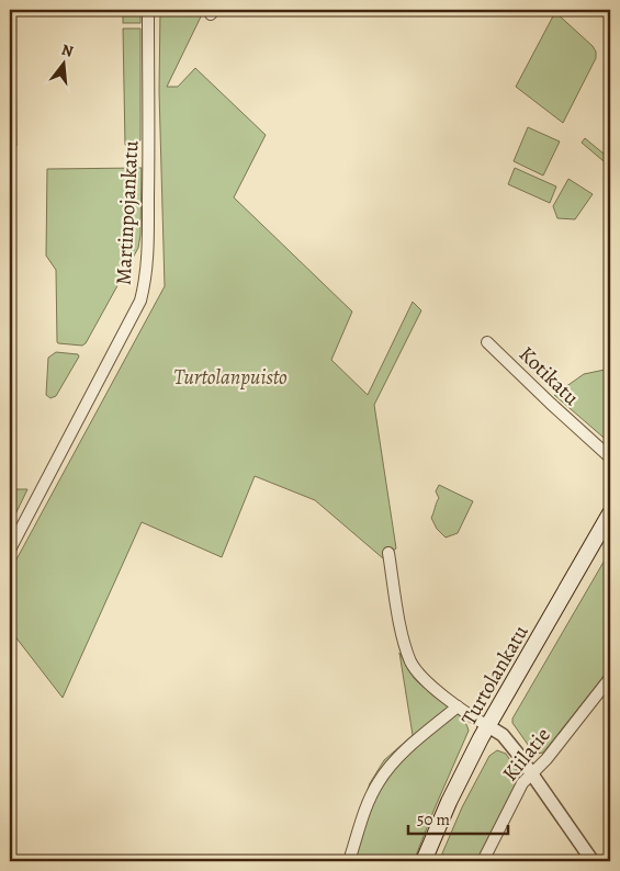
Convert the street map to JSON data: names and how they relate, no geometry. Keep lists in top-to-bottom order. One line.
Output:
{"streets":{"main road":["Turtolankatu"],"street":["Martinpojankatu","Kotikatu","Kiilatie"]},"parks":["Turtolanpuisto"],"scale_bar":"50 m","north":"top"}
